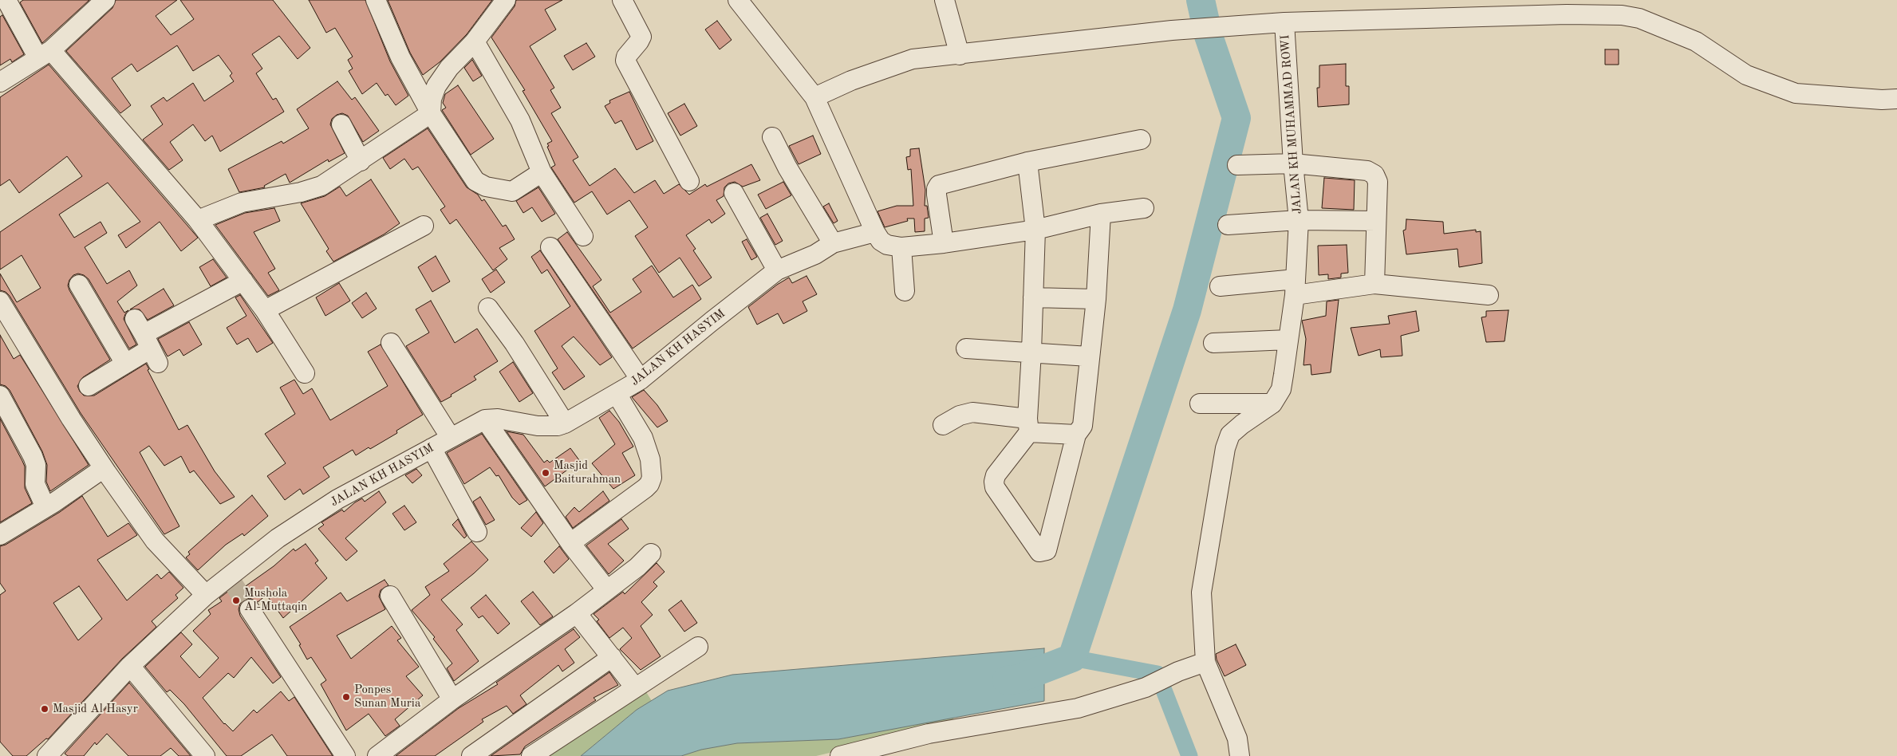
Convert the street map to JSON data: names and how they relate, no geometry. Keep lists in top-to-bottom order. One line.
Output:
{"streets":{"street":["JALAN KH MUHAMMAD ROWI","JALAN KH HASYIM"]},"places":["Masjid Baiturahman","Mushola Al-Muttaqin","Ponpes Sunan Muria","Masjid Al Hasyr"]}
